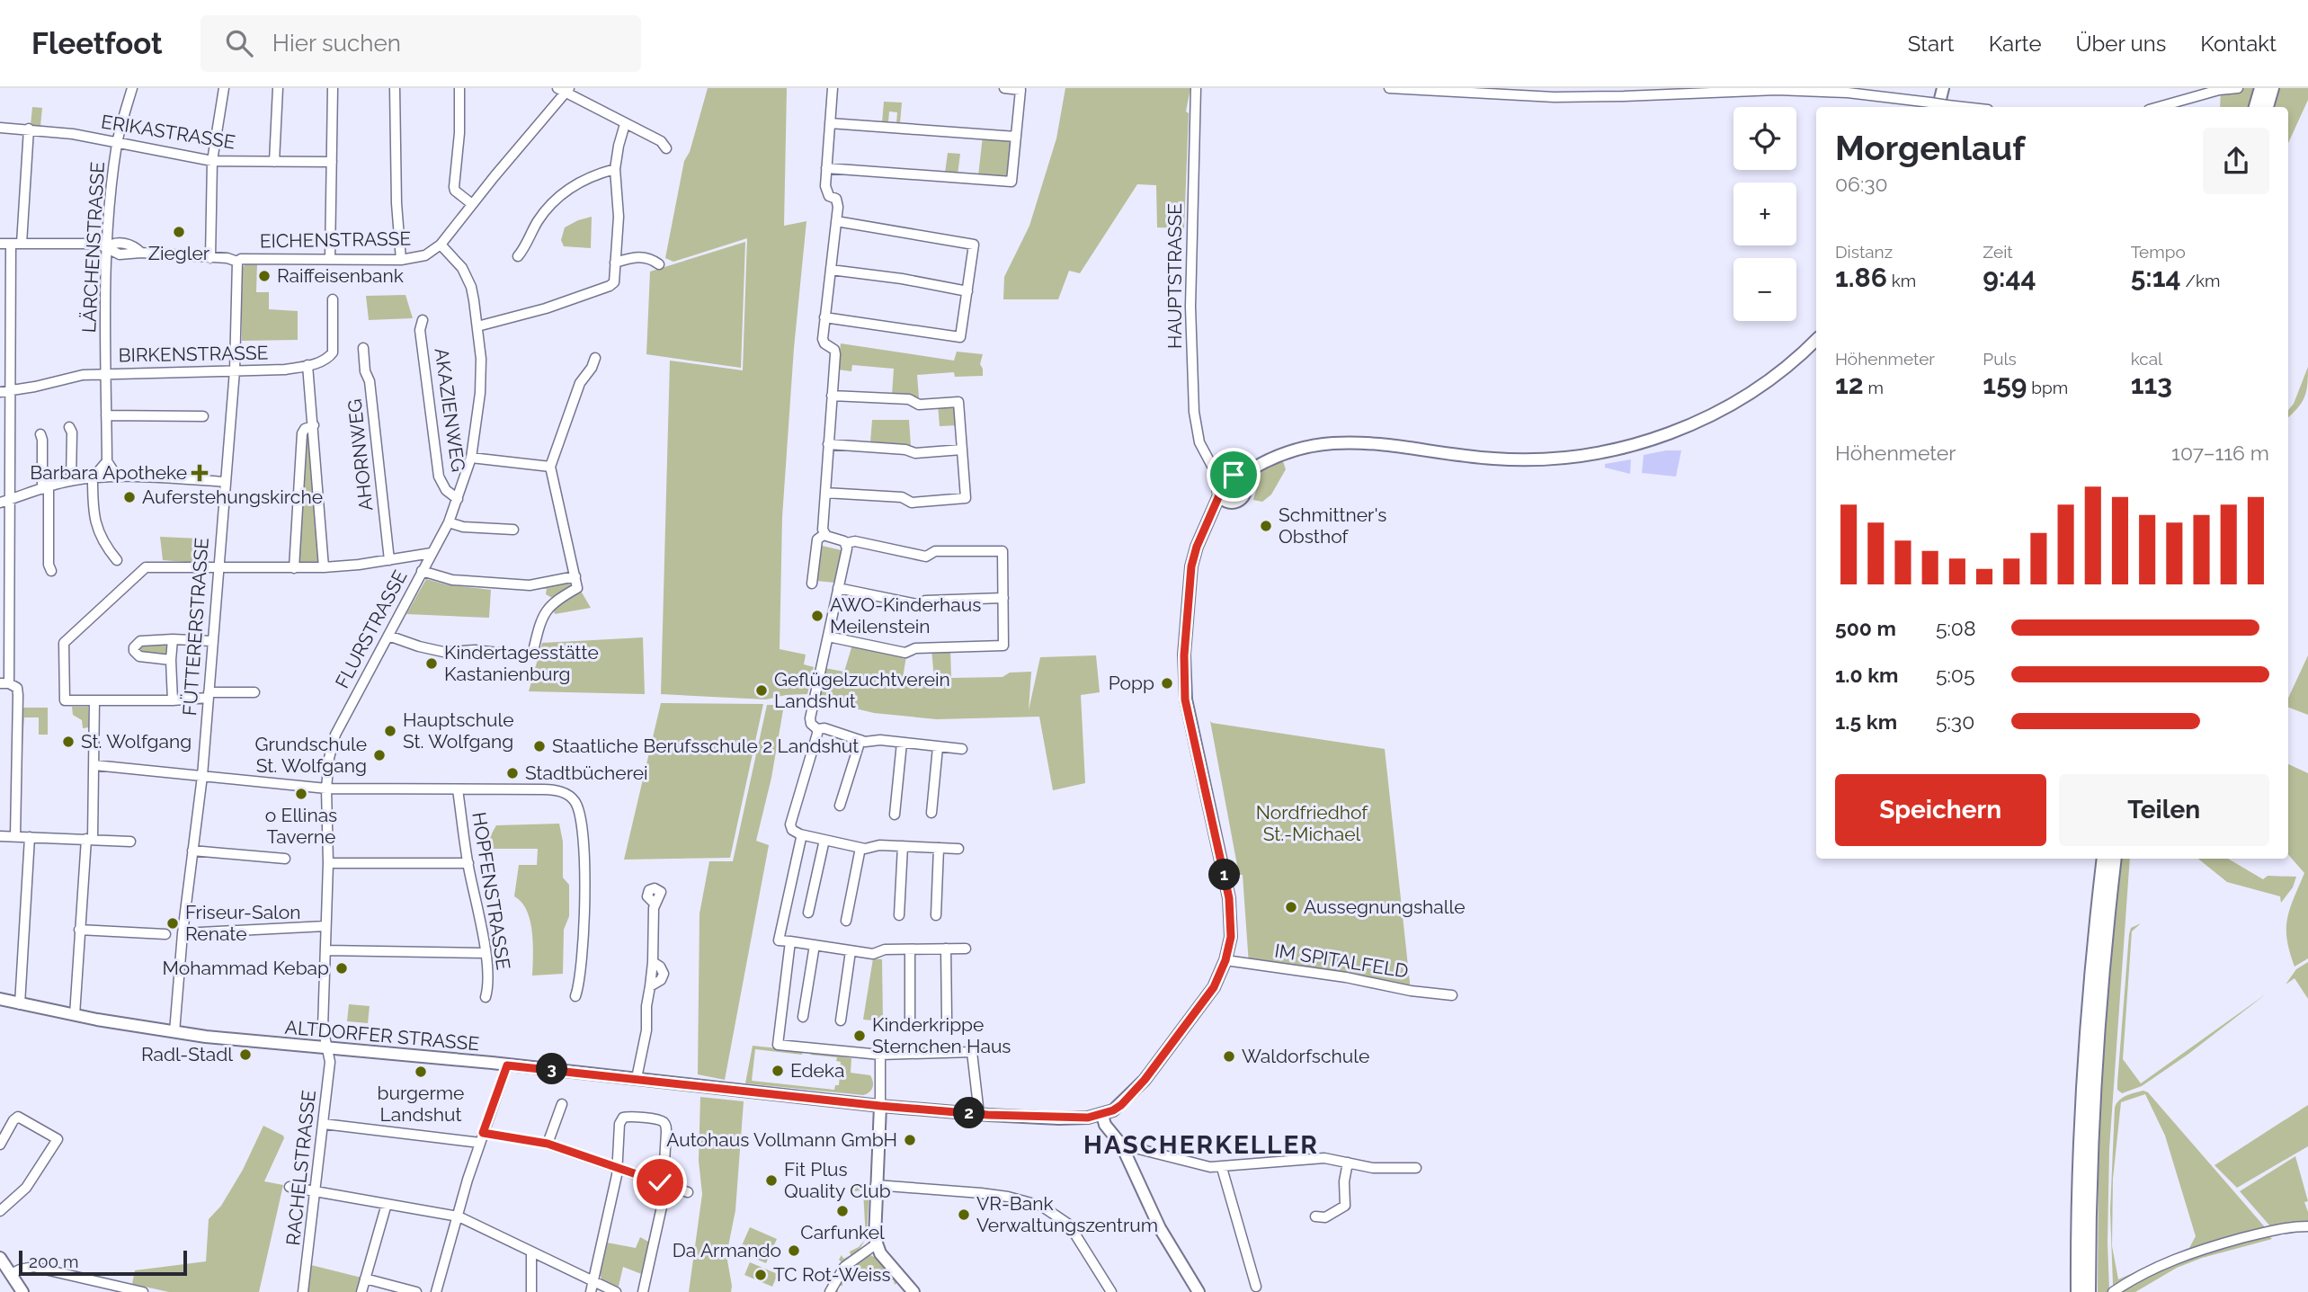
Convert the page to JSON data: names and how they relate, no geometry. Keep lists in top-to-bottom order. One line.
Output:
{"streets":{"main road":["ALTDORFER STRASSE"],"street":["ERIKASTRASSE","EICHENSTRASSE","LÄRCHENSTRASSE","HAUPTSTRASSE","BIRKENSTRASSE","AKAZIENWEG","AHORNWEG","FÜTTERERSTRASSE","FLURSTRASSE","HOPFENSTRASSE","IM SPITALFELD","RACHELSTRASSE"]},"crossings":[["ERIKASTRASSE","LÄRCHENSTRASSE"],["EICHENSTRASSE","LÄRCHENSTRASSE"],["EICHENSTRASSE","FÜTTERERSTRASSE"],["EICHENSTRASSE","FLURSTRASSE"],["LÄRCHENSTRASSE","BIRKENSTRASSE"],["BIRKENSTRASSE","FÜTTERERSTRASSE"],["AKAZIENWEG","FLURSTRASSE"],["FÜTTERERSTRASSE","ALTDORFER STRASSE"],["FLURSTRASSE","ALTDORFER STRASSE"],["FLURSTRASSE","RACHELSTRASSE"],["ALTDORFER STRASSE","RACHELSTRASSE"]],"districts":["HASCHERKELLER"],"parks":["Nordfriedhof St.-Michael"],"places":{"other":["Ziegler","Raiffeisenbank","Auferstehungskirche","Schmittner's Obsthof","AWO-Kinderhaus Meilenstein","Kindertagesstätte Kastanienburg","Popp","Geflügelzuchtverein Landshut","Hauptschule St. Wolfgang","St. Wolfgang","Staatliche Berufsschule 2 Landshut","Grundschule St. Wolfgang","Stadtbücherei","o Ellinas Taverne","Aussegnungshalle","Friseur-Salon Renate","Mohammad Kebap","Kinderkrippe Sternchen Haus","Radl-Stadl","Waldorfschule","Edeka","burgerme Landshut","Autohaus Vollmann GmbH","Fit Plus Quality Club","Carfunkel","VR-Bank Verwaltungszentrum","Da Armando","TC Rot-Weiss"],"health":["Barbara Apotheke"]},"scale_bar":"200 m","page":{"header":"Fleetfoot","search":"Hier suchen","nav":["Start","Karte","Über uns","Kontakt"],"map_buttons":["+","−"],"heading":["Morgenlauf","06:30"],"stats":[["Distanz","1.86 km"],["Zeit","9:44"],["Tempo","5:14 /km"],["Höhenmeter","12 m"],["Puls","159 bpm"],["kcal","113"]],"chart":["Höhenmeter","107–116 m"],"list":[{"name":"500 m","note":"5:08"},{"name":"1.0 km","note":"5:05"},{"name":"1.5 km","note":"5:30"}],"buttons":["Speichern","Teilen"],"pins":["1","3","2"],"scale":"200 m"}}
